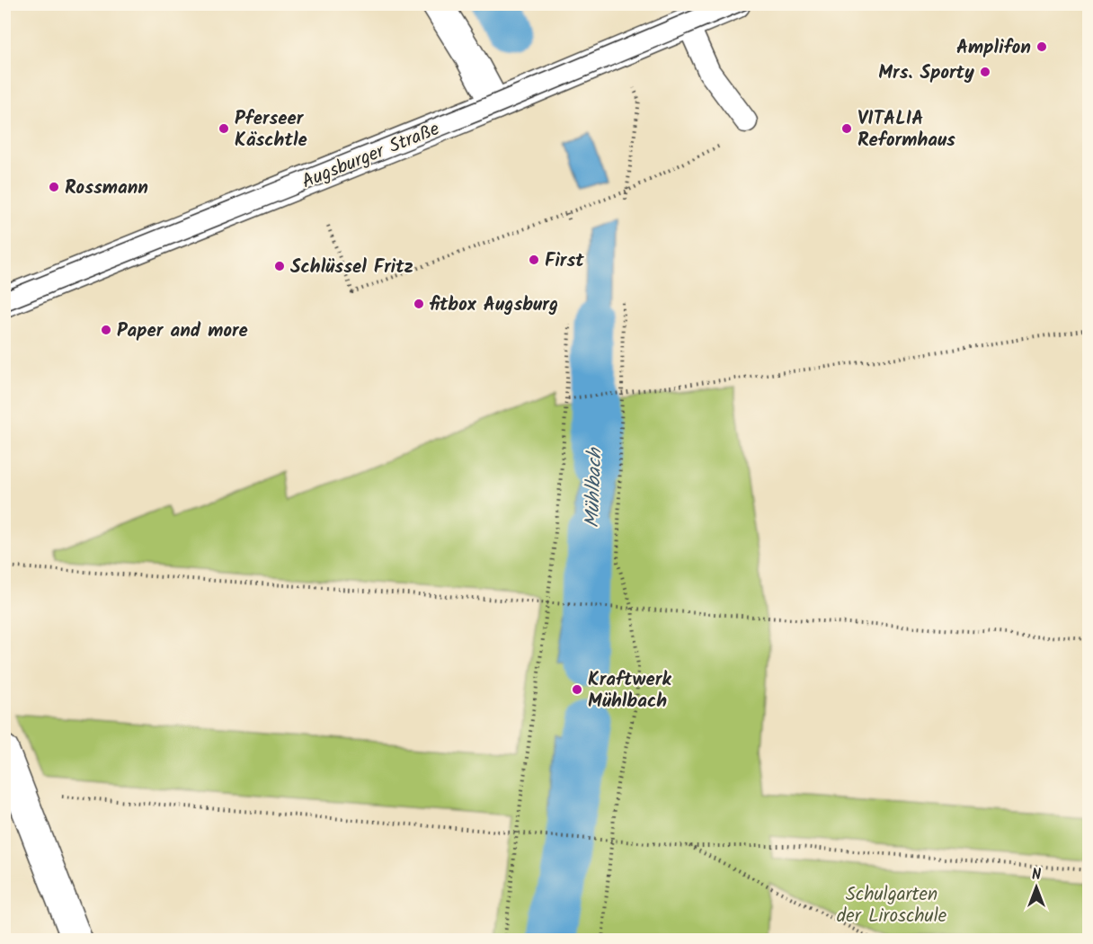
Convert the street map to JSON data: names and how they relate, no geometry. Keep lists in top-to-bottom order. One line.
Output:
{"streets":{"street":["Augsburger Straße"]},"water":["Mühlbach"],"parks":["Schulgarten der Liroschule"],"places":["Amplifon","Mrs. Sporty","Pferseer Käschtle","VITALIA Reformhaus","Rossmann","First","Schlüssel Fritz","fitbox Augsburg","Paper and more","Kraftwerk Mühlbach"],"north":"top"}
